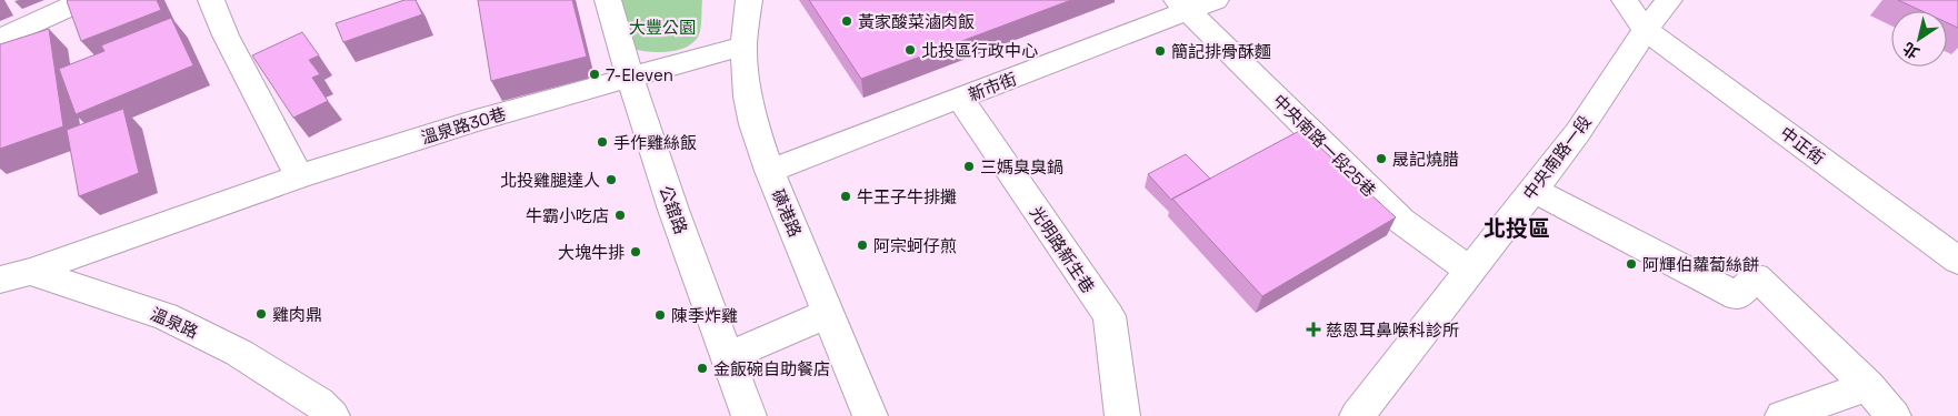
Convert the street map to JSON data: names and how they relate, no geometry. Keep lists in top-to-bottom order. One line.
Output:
{"streets":{"street":["新市街","溫泉路30巷","中央南路一段25巷","中正街","中央南路一段","公舘路","磺港路","光明路新生巷","溫泉路"]},"crossings":[["新市街","中央南路一段25巷"],["新市街","磺港路"],["新市街","光明路新生巷"],["溫泉路30巷","公舘路"],["溫泉路30巷","磺港路"],["溫泉路30巷","溫泉路"],["中央南路一段25巷","中央南路一段"],["中正街","中央南路一段"]],"districts":["北投區"],"parks":["大豐公園"],"places":{"other":["黃家酸菜滷肉飯","北投區行政中心","簡記排骨酥麵","7-Eleven","手作雞絲飯","晟記燒腊","三媽臭臭鍋","北投雞腿達人","牛王子牛排攤","牛霸小吃店","阿宗蚵仔煎","大塊牛排","阿輝伯蘿蔔絲餅","雞肉鼎","陳季炸雞","金飯碗自助餐店"],"health":["慈恩耳鼻喉科診所"]},"north":"bottom left"}
